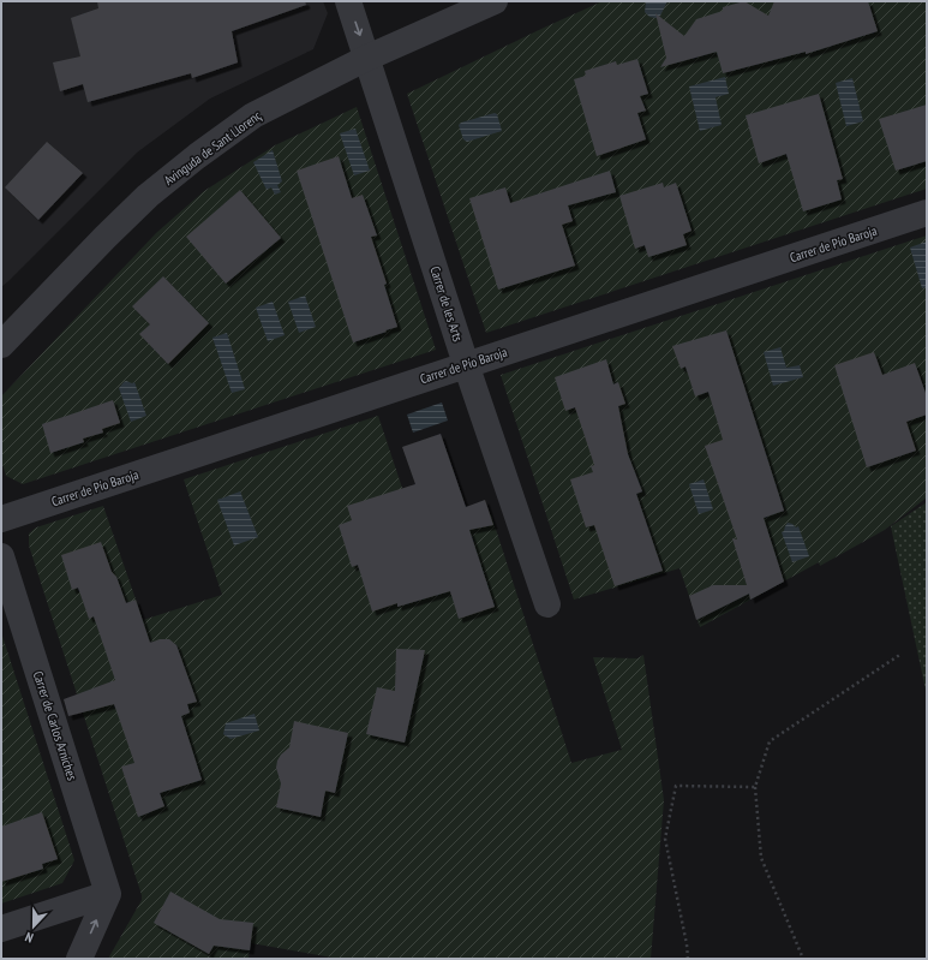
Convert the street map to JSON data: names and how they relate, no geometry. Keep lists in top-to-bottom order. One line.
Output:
{"streets":{"street":["Avinguda de Sant Llorenç","Carrer de Pío Baroja","Carrer de les Arts","Carrer de Carlos Arniches"]},"crossings":[["Avinguda de Sant Llorenç","Carrer de les Arts"],["Carrer de Pío Baroja","Carrer de les Arts"]],"north":"bottom"}
